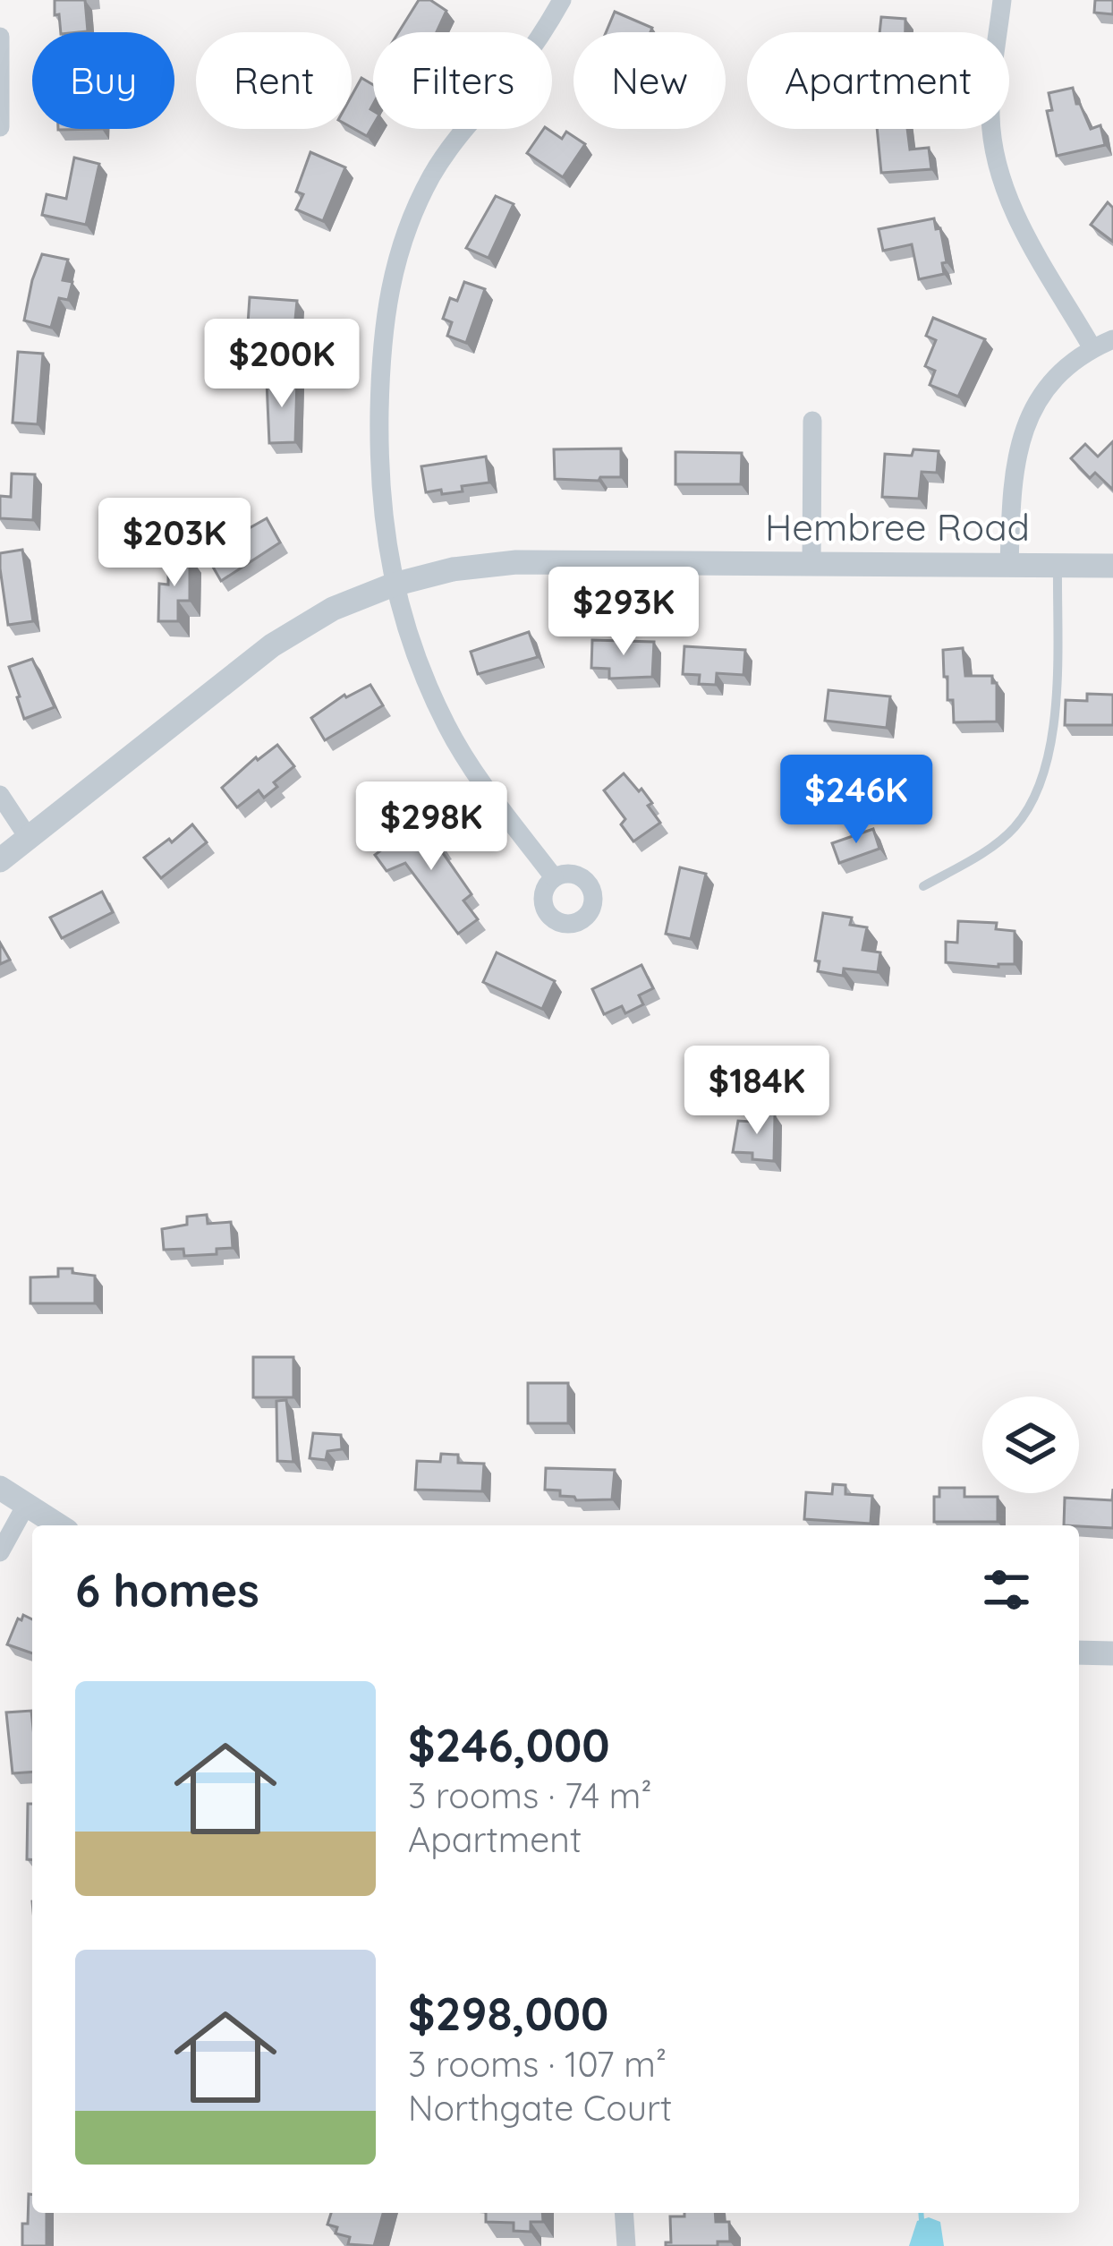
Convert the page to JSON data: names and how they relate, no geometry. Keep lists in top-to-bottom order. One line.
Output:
{"streets":{"street":["Hembree Road"]},"page":{"chip":["Buy","Rent","Filters","New","Apartment"],"price":["$200K","$203K","$293K","$246K","$298K","$184K"],"heading":"6 homes","list":[{"name":"$246,000","note":"3 rooms · 74 m² · Apartment"},{"name":"$298,000","note":"3 rooms · 107 m² · Northgate Court"}]}}
